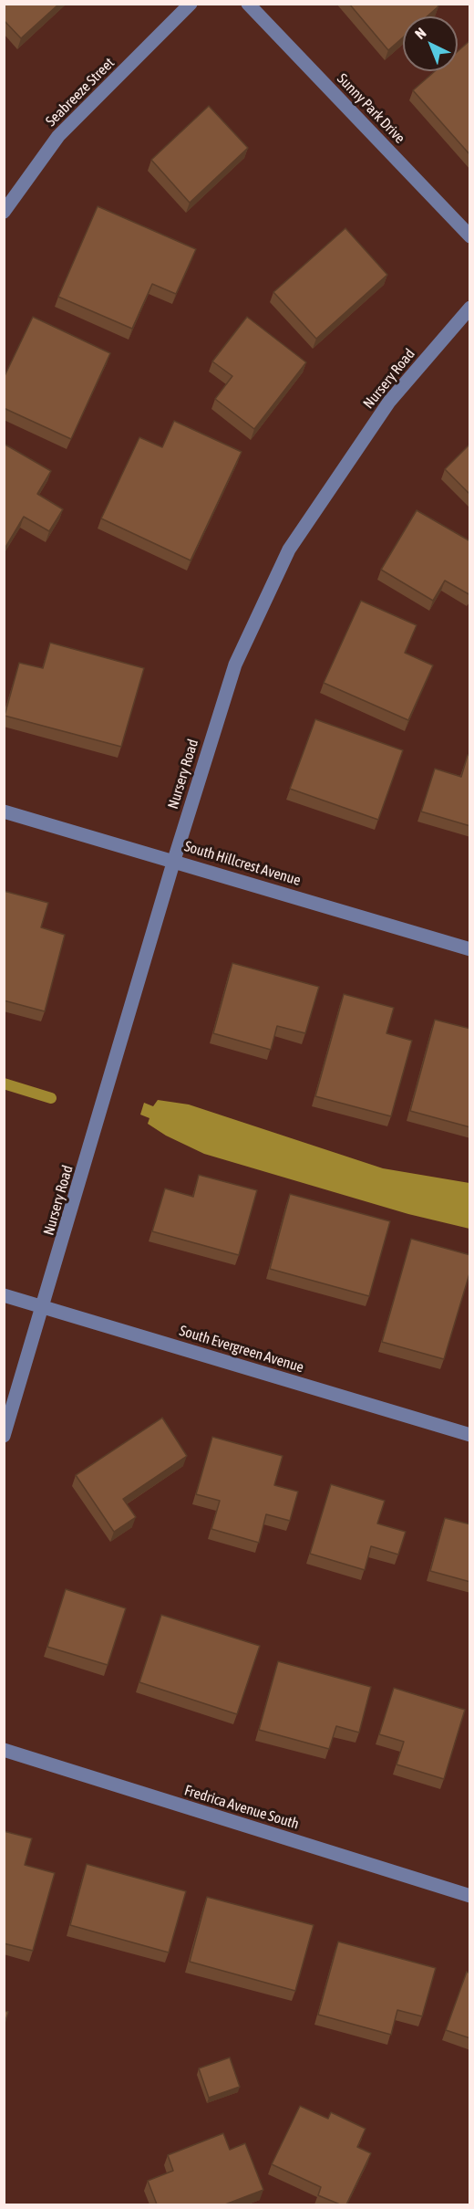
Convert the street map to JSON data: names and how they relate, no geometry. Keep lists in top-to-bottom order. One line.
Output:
{"streets":{"street":["Seabreeze Street","Sunny Park Drive","Nursery Road","South Hillcrest Avenue","South Evergreen Avenue","Fredrica Avenue South"]},"crossings":[["Nursery Road","South Hillcrest Avenue"],["Nursery Road","South Evergreen Avenue"]],"north":"top left"}
